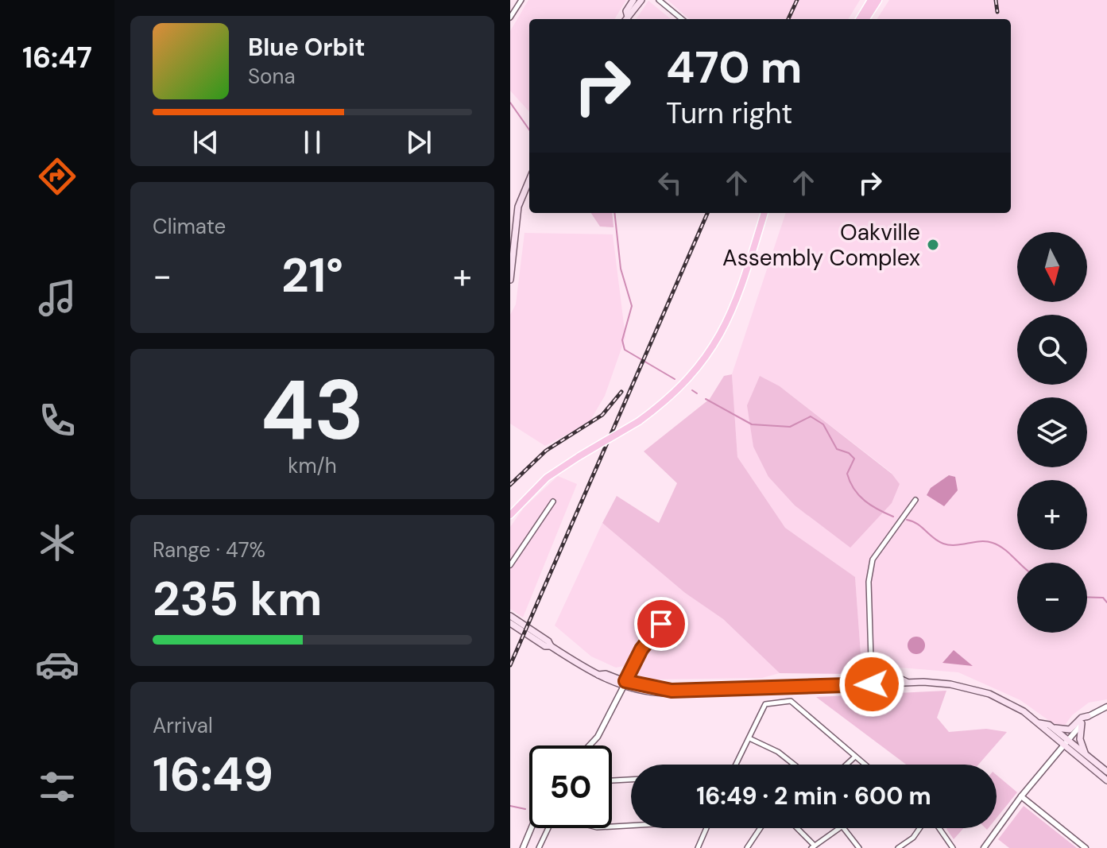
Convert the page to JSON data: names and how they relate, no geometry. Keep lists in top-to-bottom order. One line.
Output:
{"places":["Oakville Assembly Complex"],"north":"bottom","page":{"tabs":"16:47","turn":["470 m","Turn right"],"song":["Blue Orbit","Sona"],"tile":["Climate",["43","km/h"],["Range · 47%","235 km"],["Arrival","16:49"]],"map_buttons":["+","−"],"heat":["−","21°","+"],"limit":"50","trip":"16:49 · 2 min · 600 m"}}
